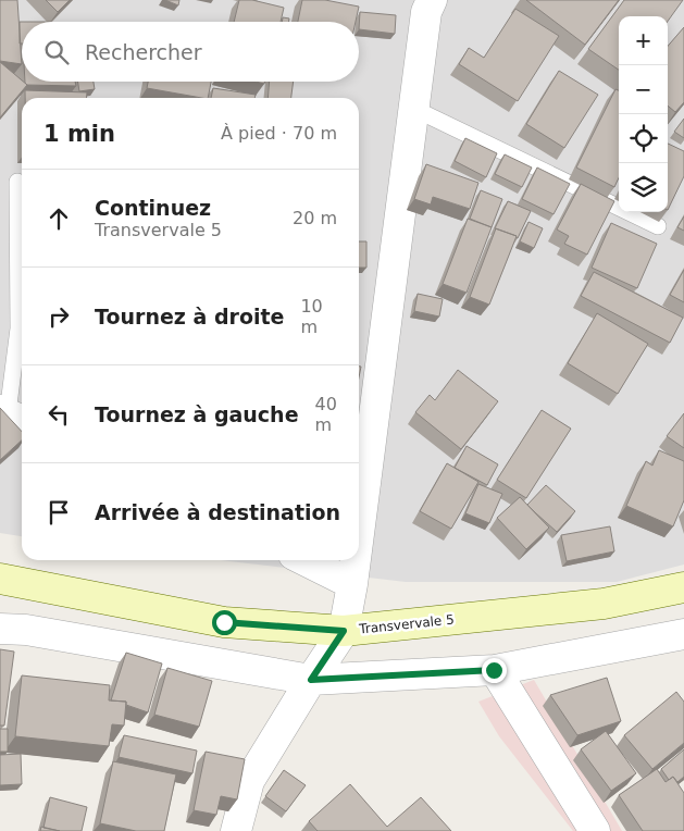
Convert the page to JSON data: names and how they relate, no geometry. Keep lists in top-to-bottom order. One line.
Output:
{"streets":{"main road":["Transvervale 5"]},"page":{"map_buttons":["+","−"],"search":"Rechercher","heading":["1 min","À pied · 70 m"],"list":[["Continuez","Transvervale 5","20 m"],["Tournez à droite","10 m"],["Tournez à gauche","40 m"],"Arrivée à destination"]}}
